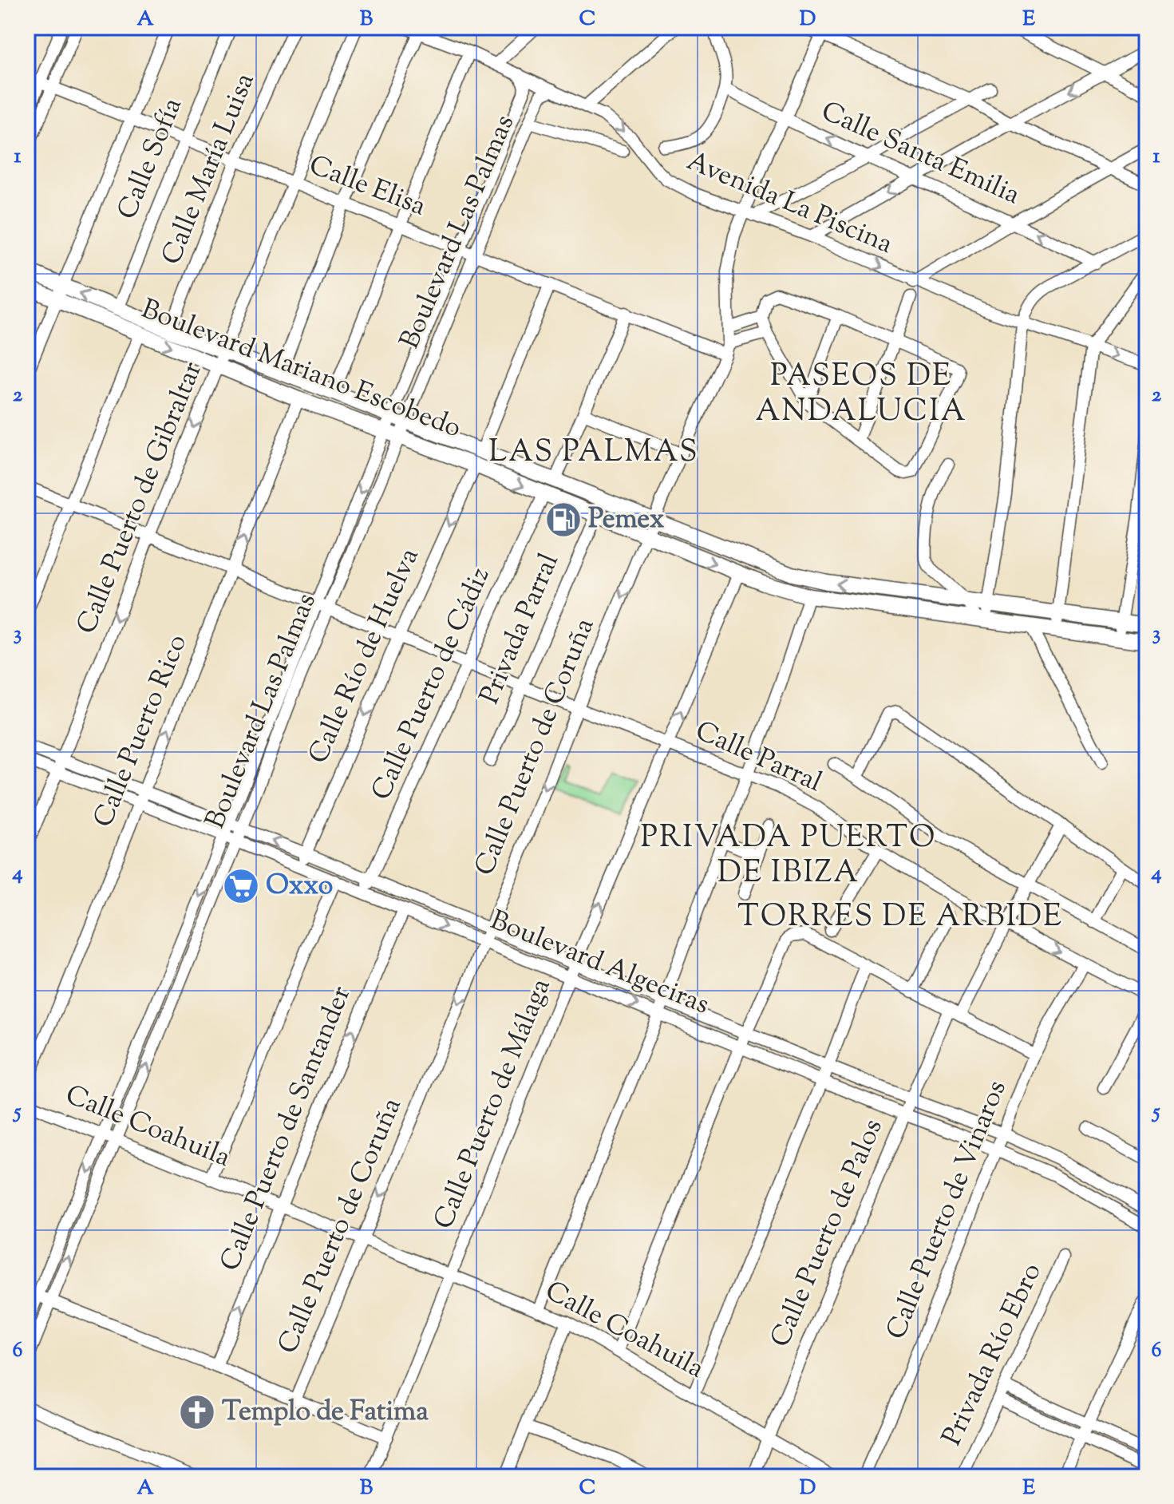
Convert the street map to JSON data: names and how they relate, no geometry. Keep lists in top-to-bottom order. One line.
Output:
{"streets":{"main road":["Boulevard Mariano Escobedo"],"street":["Calle Santa Emilia","Calle Sofía","Calle María Luisa","Calle Elisa","Avenida La Piscina","Boulevard Las Palmas","Calle Puerto de Gibraltar","Privada Parral","Calle Río de Huelva","Calle Puerto de Cádiz","Calle Puerto Rico","Calle Puerto de Coruña","Calle Parral","Boulevard Algeciras","Calle Puerto de Málaga","Calle Coahuila","Calle Puerto de Santander","Calle Puerto de Vinaros","Calle Puerto de Palos","Privada Río Ebro"]},"crossings":[["Calle Santa Emilia","Calle Puerto de Coruña"],["Calle Sofía","Calle Elisa"],["Calle Sofía","Boulevard Mariano Escobedo"],["Calle María Luisa","Calle Elisa"],["Calle María Luisa","Boulevard Mariano Escobedo"],["Calle Elisa","Boulevard Las Palmas"],["Calle Elisa","Calle Puerto de Gibraltar"],["Calle Elisa","Calle Río de Huelva"],["Calle Elisa","Calle Puerto de Coruña"],["Avenida La Piscina","Boulevard Las Palmas"],["Avenida La Piscina","Calle Puerto de Coruña"],["Boulevard Las Palmas","Boulevard Mariano Escobedo"],["Boulevard Las Palmas","Calle Parral"],["Boulevard Las Palmas","Boulevard Algeciras"],["Boulevard Las Palmas","Calle Coahuila"],["Boulevard Mariano Escobedo","Calle Puerto de Gibraltar"],["Boulevard Mariano Escobedo","Privada Parral"],["Boulevard Mariano Escobedo","Calle Río de Huelva"],["Boulevard Mariano Escobedo","Calle Puerto de Cádiz"],["Boulevard Mariano Escobedo","Calle Puerto Rico"],["Boulevard Mariano Escobedo","Calle Puerto de Coruña"],["Boulevard Mariano Escobedo","Calle Puerto de Málaga"],["Calle Puerto de Gibraltar","Calle Parral"],["Calle Puerto de Gibraltar","Boulevard Algeciras"],["Privada Parral","Calle Parral"],["Calle Río de Huelva","Calle Parral"],["Calle Río de Huelva","Boulevard Algeciras"],["Calle Puerto de Cádiz","Calle Parral"],["Calle Puerto de Cádiz","Boulevard Algeciras"],["Calle Puerto Rico","Calle Parral"],["Calle Puerto Rico","Boulevard Algeciras"],["Calle Puerto de Coruña","Calle Parral"],["Calle Puerto de Coruña","Boulevard Algeciras"],["Calle Puerto de Coruña","Calle Coahuila"],["Calle Parral","Calle Puerto de Málaga"],["Calle Parral","Calle Puerto de Vinaros"],["Boulevard Algeciras","Calle Puerto de Málaga"],["Boulevard Algeciras","Calle Puerto de Santander"],["Boulevard Algeciras","Calle Puerto de Vinaros"],["Boulevard Algeciras","Calle Puerto de Palos"],["Calle Puerto de Málaga","Calle Coahuila"],["Calle Coahuila","Calle Puerto de Santander"],["Calle Coahuila","Calle Puerto de Palos"]],"one_way":["Calle Río de Huelva","Calle Puerto Rico","Calle Puerto de Coruña"],"districts":["PASEOS DE ANDALUCIA","LAS PALMAS","PRIVADA PUERTO DE IBIZA","TORRES DE ARBIDE"],"places":{"fuel station":["Pemex"],"supermarket":["Oxxo"],"church":["Templo de Fatima"]},"grid":{"columns":["A","B","C","D","E"],"rows":["1","2","3","4","5","6"]}}
